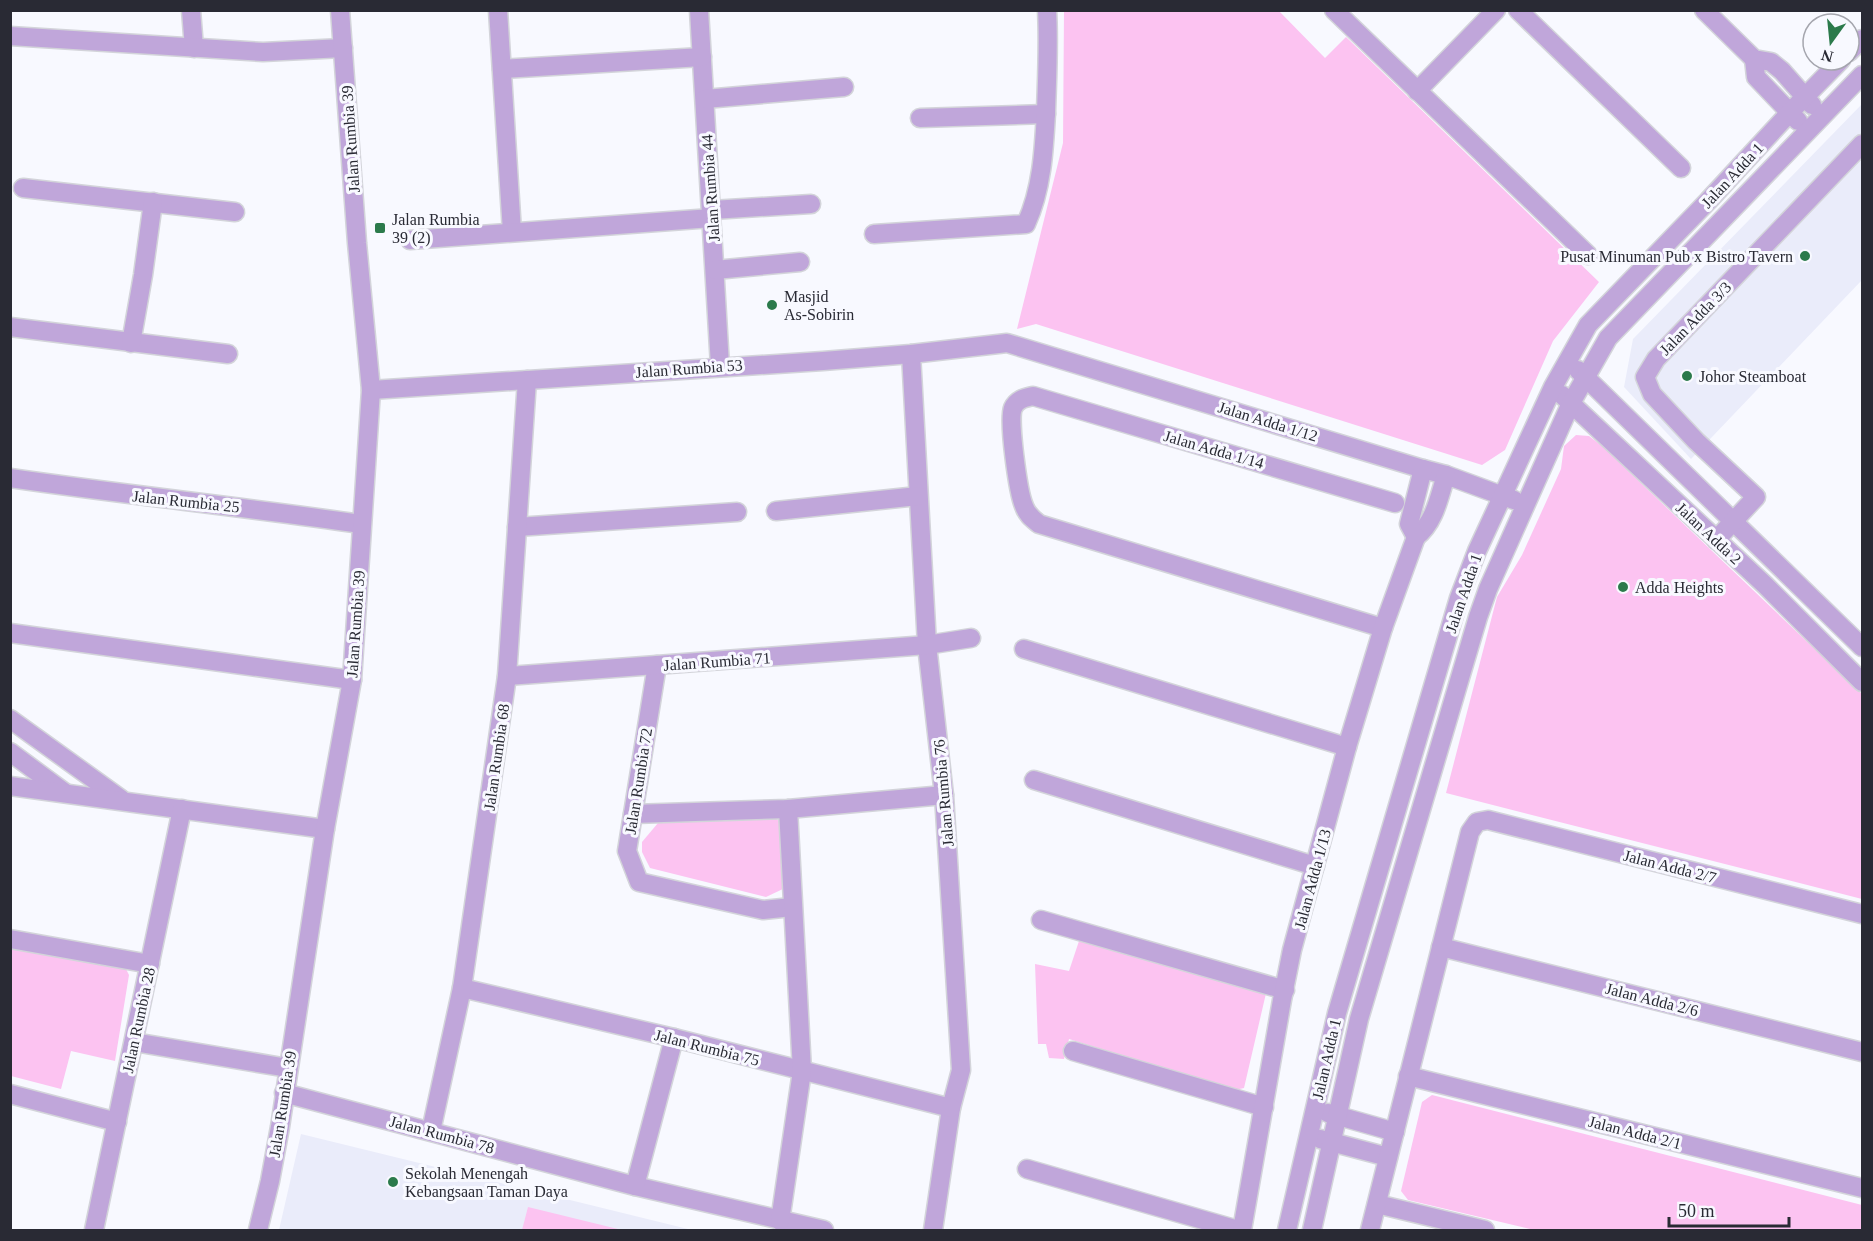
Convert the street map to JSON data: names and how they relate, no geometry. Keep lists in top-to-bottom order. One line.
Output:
{"streets":{"street":["Jalan Rumbia 39","Jalan Adda 1","Jalan Rumbia 44","Jalan Adda 3/3","Jalan Rumbia 53","Jalan Adda 1/12","Jalan Adda 1/14","Jalan Rumbia 25","Jalan Adda 2","Jalan Rumbia 71","Jalan Rumbia 68","Jalan Rumbia 72","Jalan Rumbia 76","Jalan Adda 2/7","Jalan Adda 1/13","Jalan Adda 2/6","Jalan Rumbia 28","Jalan Rumbia 75","Jalan Adda 2/1","Jalan Rumbia 78"]},"crossings":[["Jalan Rumbia 39","Jalan Rumbia 53"],["Jalan Rumbia 39","Jalan Rumbia 25"],["Jalan Rumbia 39","Jalan Rumbia 78"],["Jalan Adda 1","Jalan Adda 1/12"],["Jalan Adda 1","Jalan Adda 2"],["Jalan Rumbia 44","Jalan Rumbia 53"],["Jalan Adda 3/3","Jalan Adda 2"],["Jalan Rumbia 53","Jalan Adda 1/12"],["Jalan Rumbia 53","Jalan Rumbia 68"],["Jalan Rumbia 53","Jalan Rumbia 76"],["Jalan Adda 1/14","Jalan Adda 1/13"],["Jalan Rumbia 71","Jalan Rumbia 68"],["Jalan Rumbia 71","Jalan Rumbia 72"],["Jalan Rumbia 71","Jalan Rumbia 76"],["Jalan Rumbia 68","Jalan Rumbia 75"],["Jalan Rumbia 68","Jalan Rumbia 78"],["Jalan Rumbia 76","Jalan Rumbia 75"],["Jalan Adda 2/7","Jalan Adda 2/6"]],"places":{"transit":["Jalan Rumbia 39 (2)"],"other":["Pusat Minuman Pub x Bistro Tavern","Masjid As-Sobirin","Johor Steamboat","Adda Heights","Sekolah Menengah Kebangsaan Taman Daya"]},"scale_bar":"50 m","north":"bottom"}
